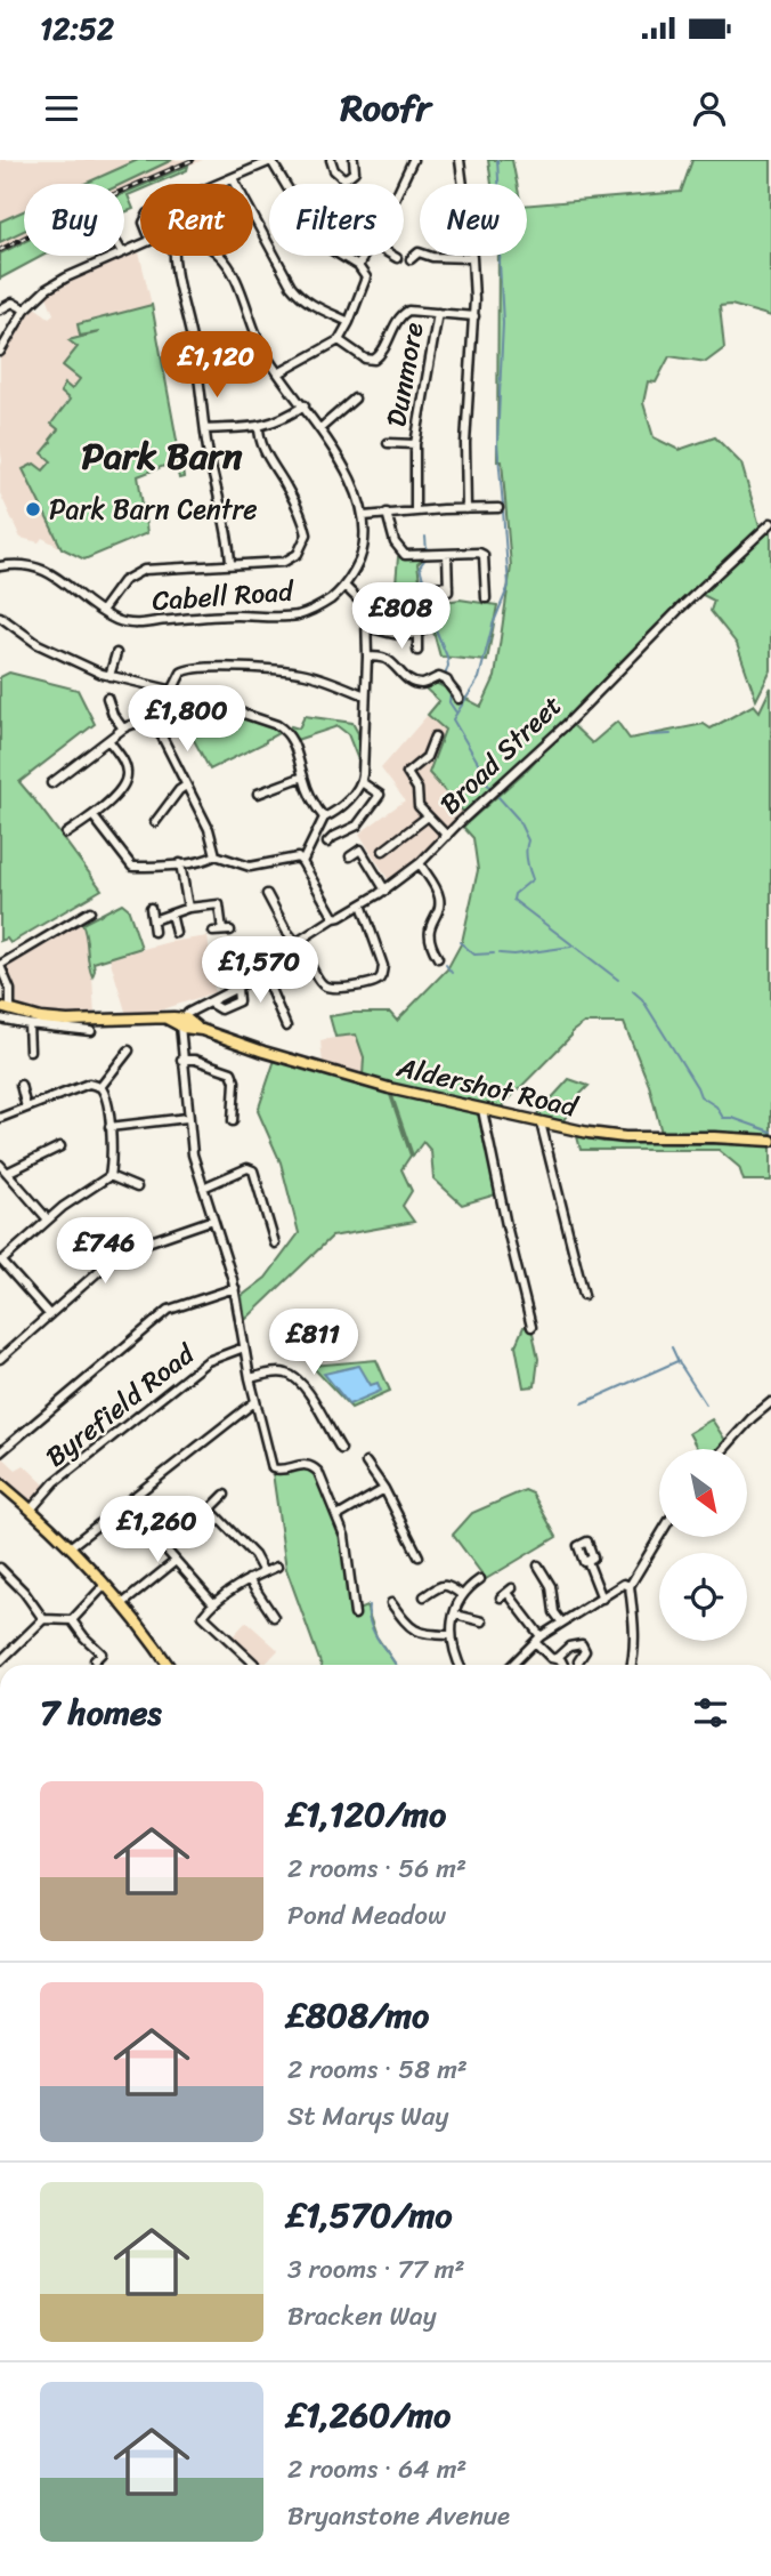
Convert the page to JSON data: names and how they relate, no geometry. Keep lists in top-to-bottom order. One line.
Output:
{"streets":{"main road":["Aldershot Road"],"street":["Dunmore","Cabell Road","Broad Street","Byrefield Road"]},"districts":["Park Barn"],"places":["Park Barn Centre"],"north":"bottom right","page":{"status":"12:52","header":"Roofr","chip":["Buy","Rent","Filters","New"],"price":["£1,120","£808","£1,800","£1,570","£746","£811","£1,260"],"heading":"7 homes","list":[{"name":"£1,120/mo","note":"2 rooms · 56 m² · Pond Meadow"},{"name":"£808/mo","note":"2 rooms · 58 m² · St Marys Way"},{"name":"£1,570/mo","note":"3 rooms · 77 m² · Bracken Way"},{"name":"£1,260/mo","note":"2 rooms · 64 m² · Bryanstone Avenue"}]}}
